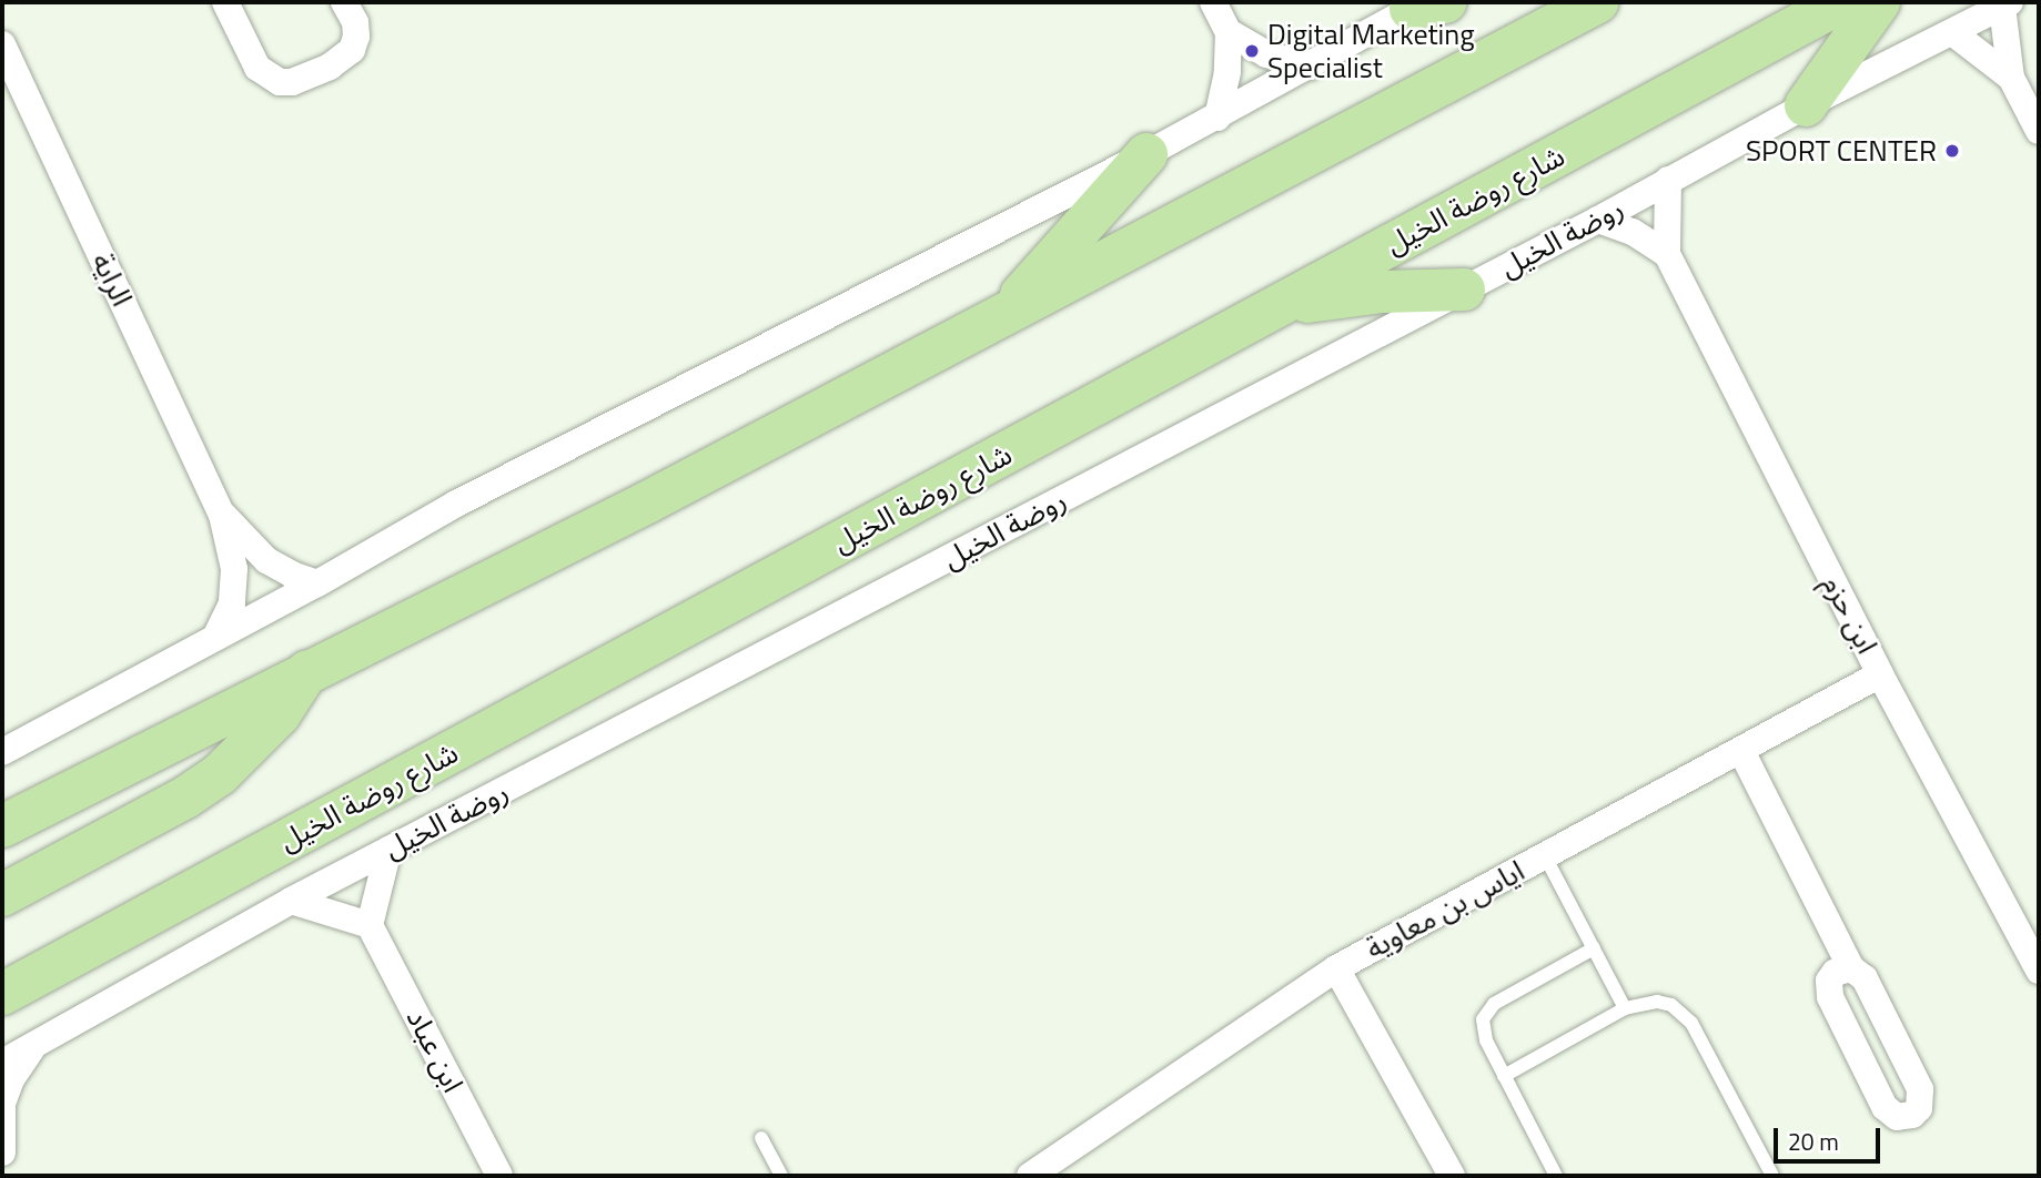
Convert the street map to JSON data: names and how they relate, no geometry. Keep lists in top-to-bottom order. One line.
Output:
{"streets":{"main road":["شارع روضة الخيل"],"street":["روضة الخيل","الراية","ابن حزم","اياس بن معاوية","ابن عباد"]},"crossings":[["روضة الخيل","ابن حزم"],["ابن حزم","اياس بن معاوية"]],"places":["Digital Marketing Specialist","SPORT CENTER"],"scale_bar":"20 m"}
